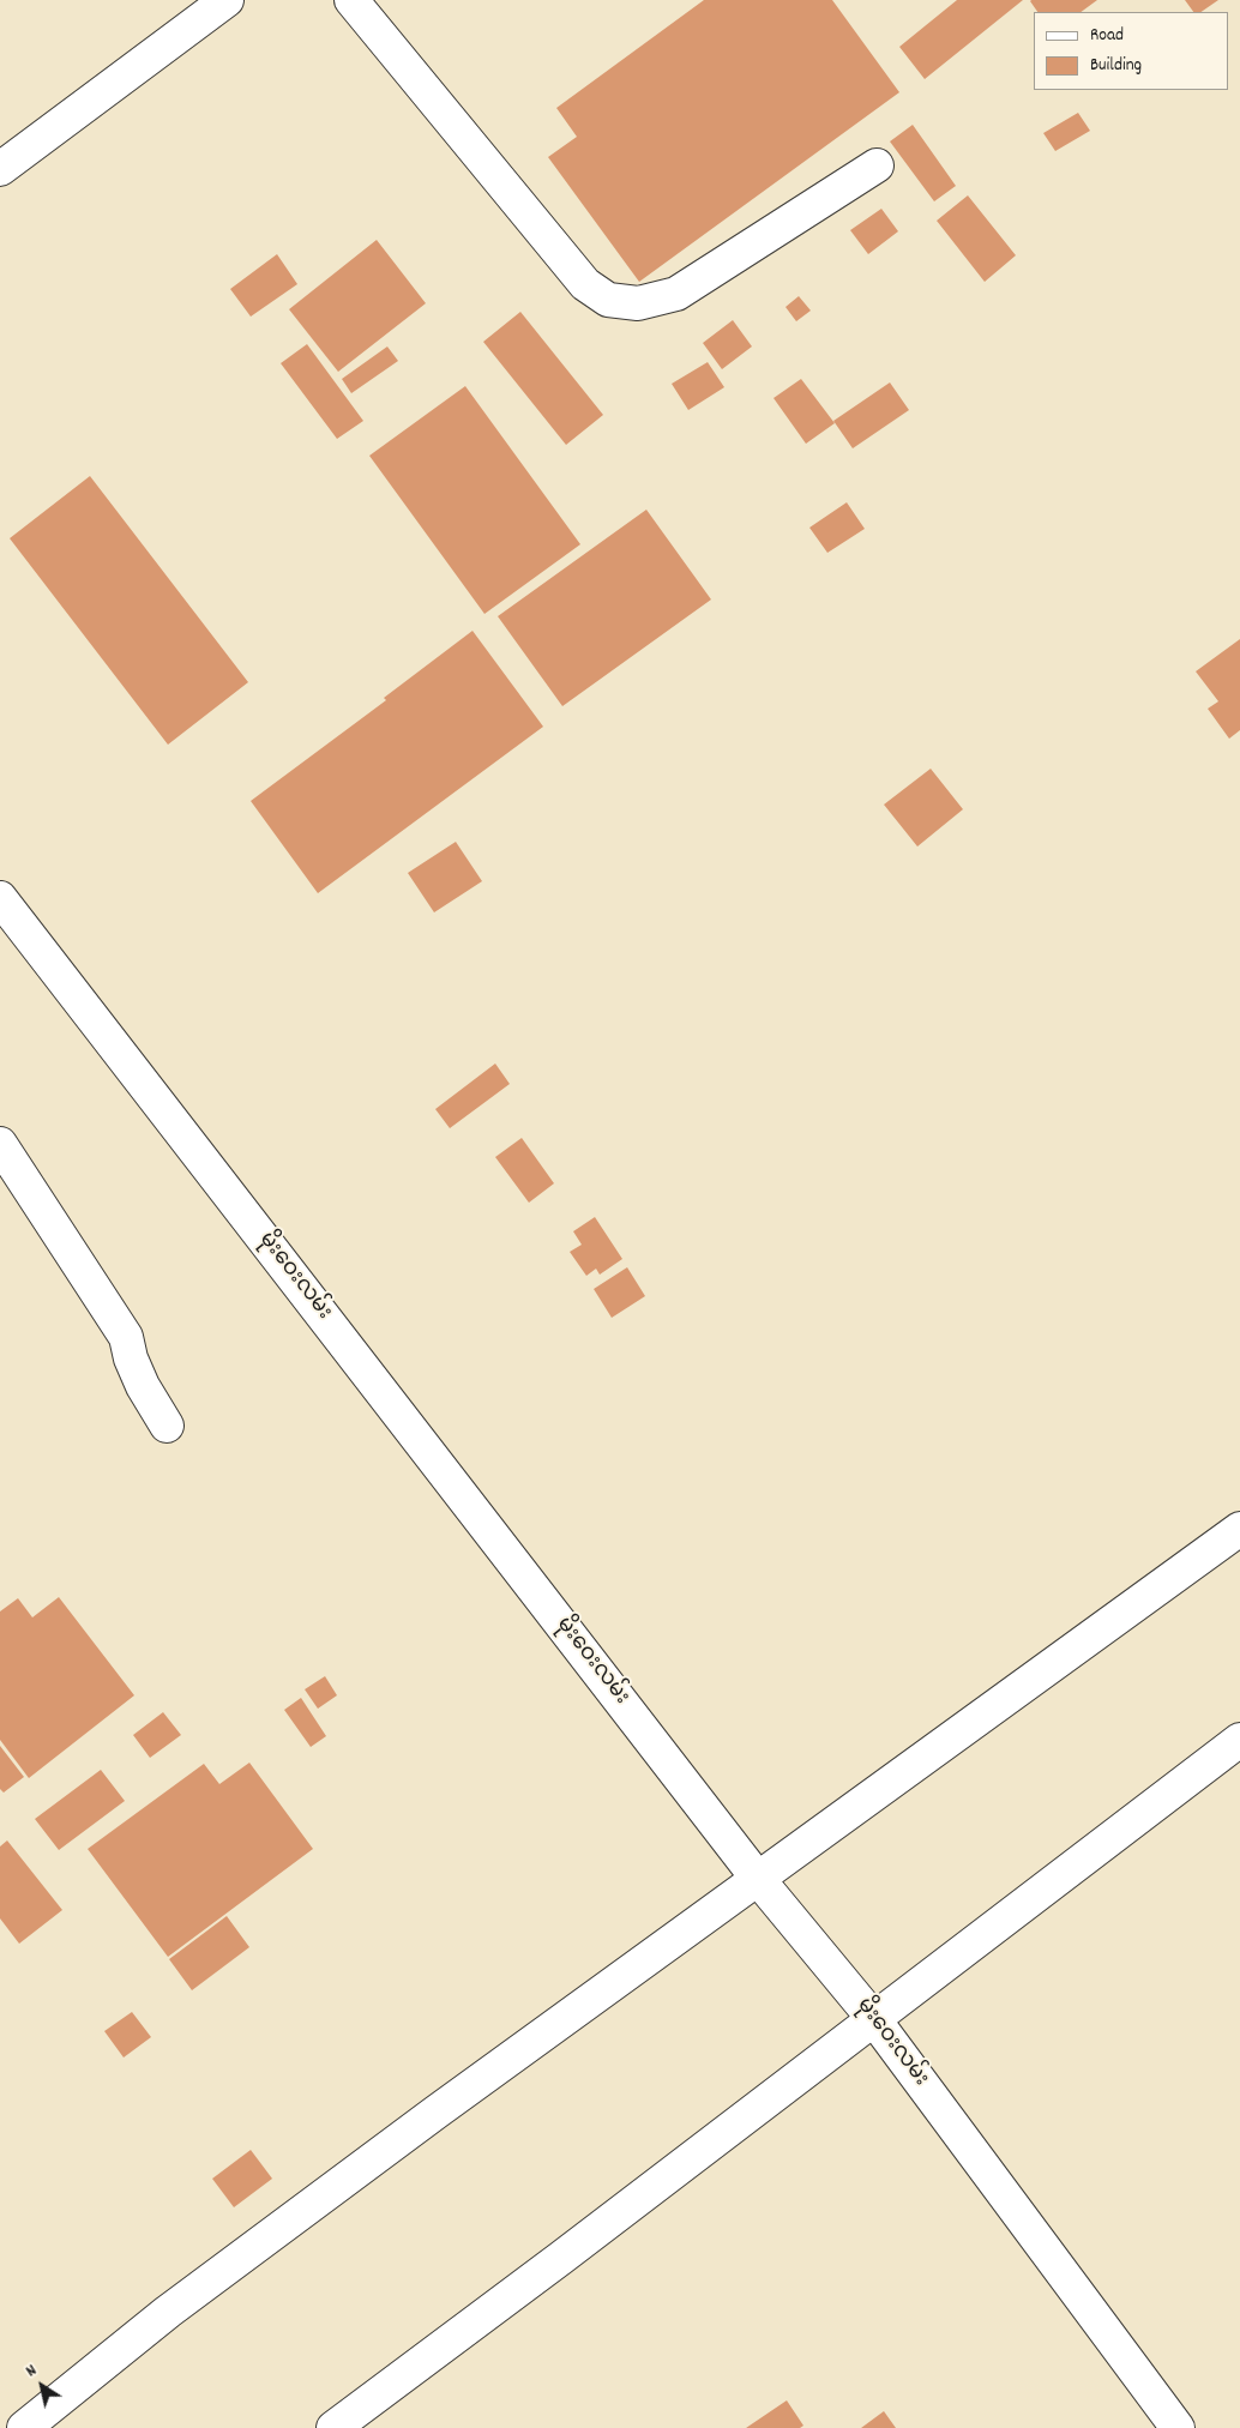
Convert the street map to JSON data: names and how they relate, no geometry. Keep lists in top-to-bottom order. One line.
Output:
{"streets":{"street":["မိုးဝေးလမ်း"]},"legend":["Road","Building"],"north":"top left"}
